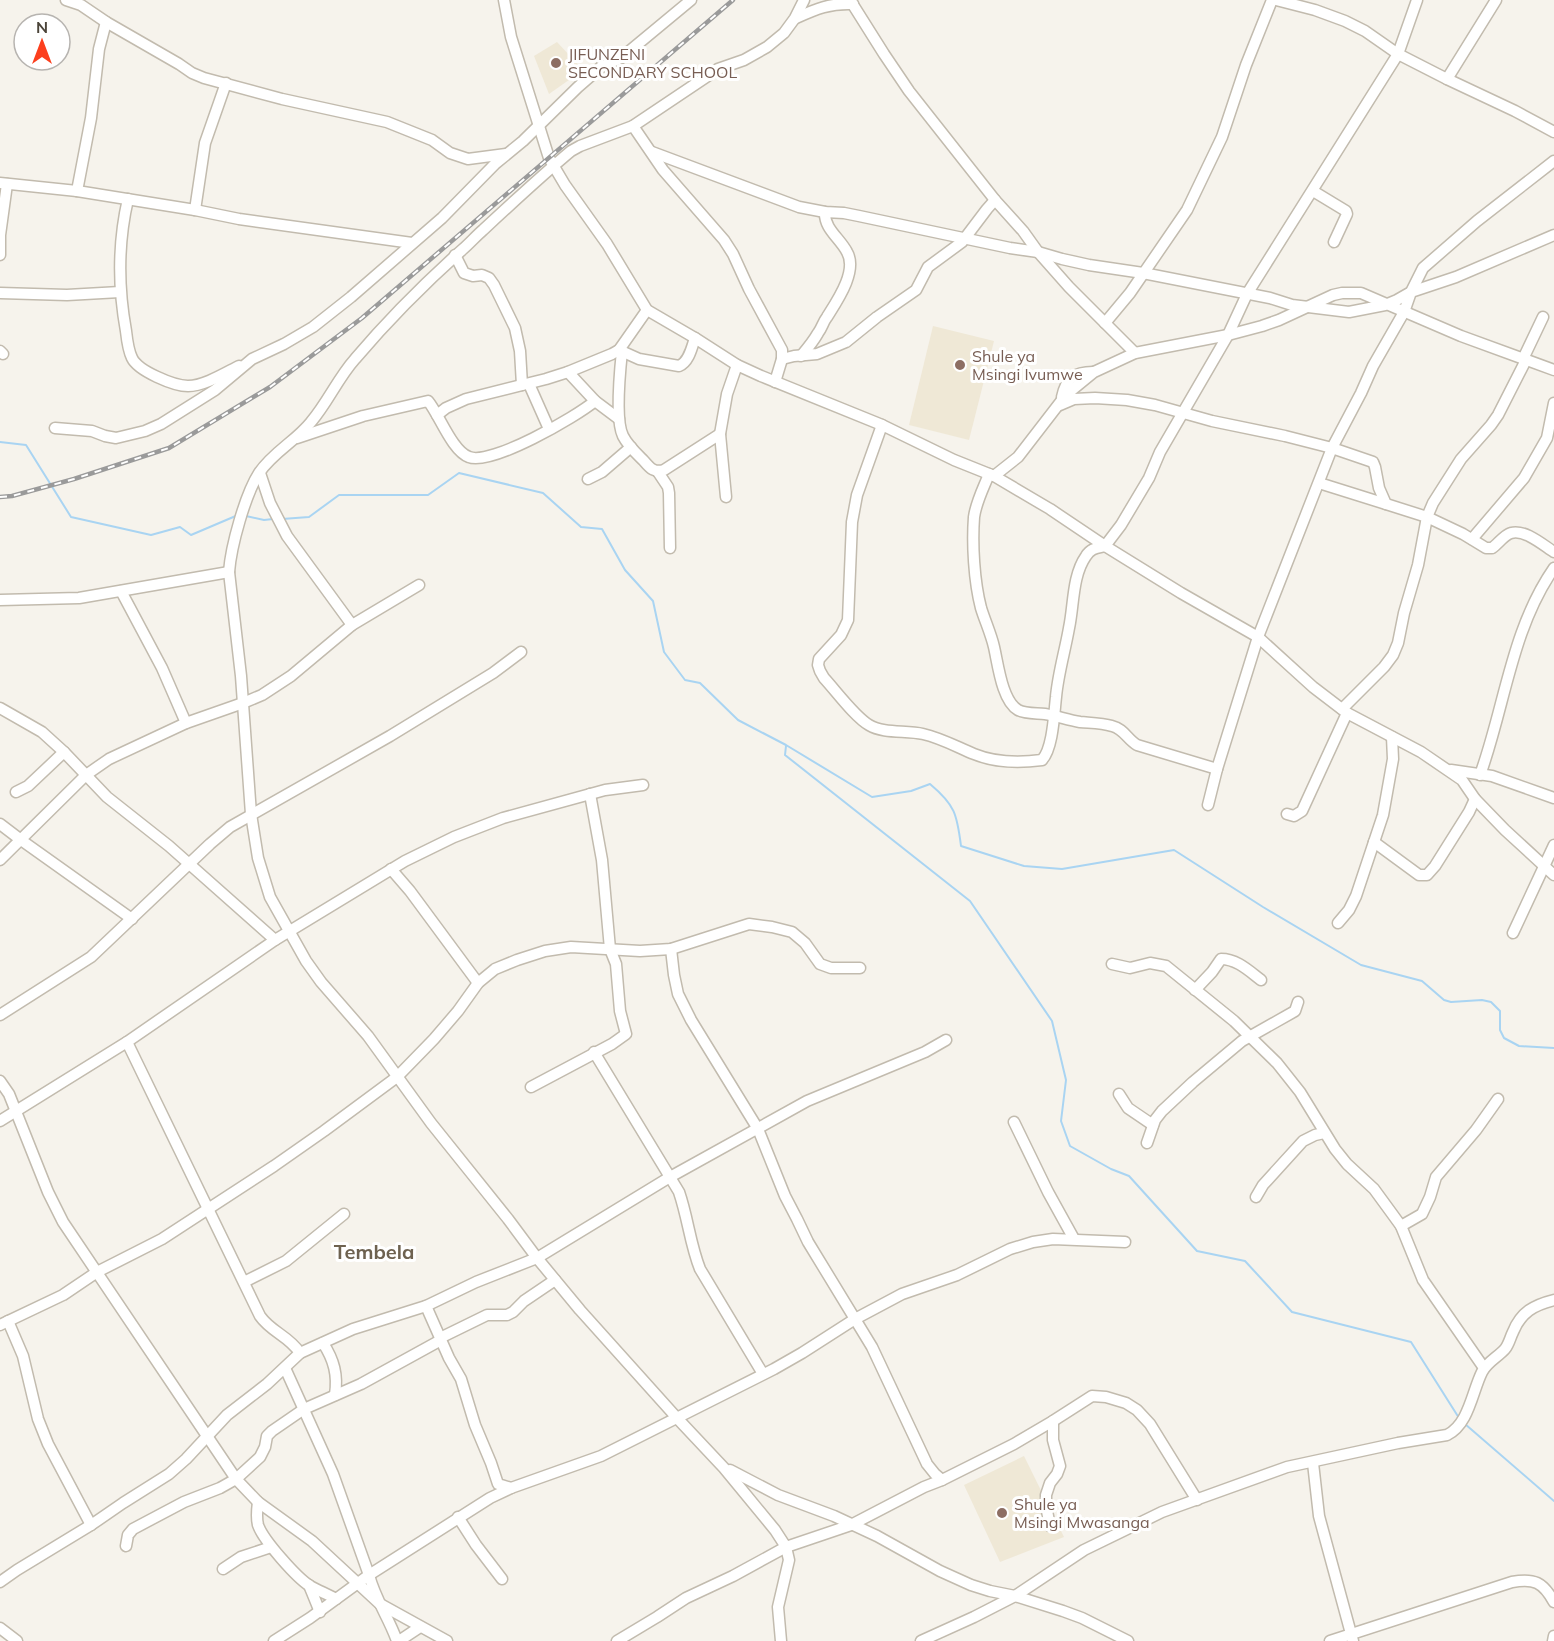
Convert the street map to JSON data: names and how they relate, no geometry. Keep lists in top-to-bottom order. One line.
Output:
{"districts":["Tembela"],"places":["JIFUNZENI SECONDARY SCHOOL","Shule ya Msingi Ivumwe","Shule ya Msingi Mwasanga"],"north":"top"}
